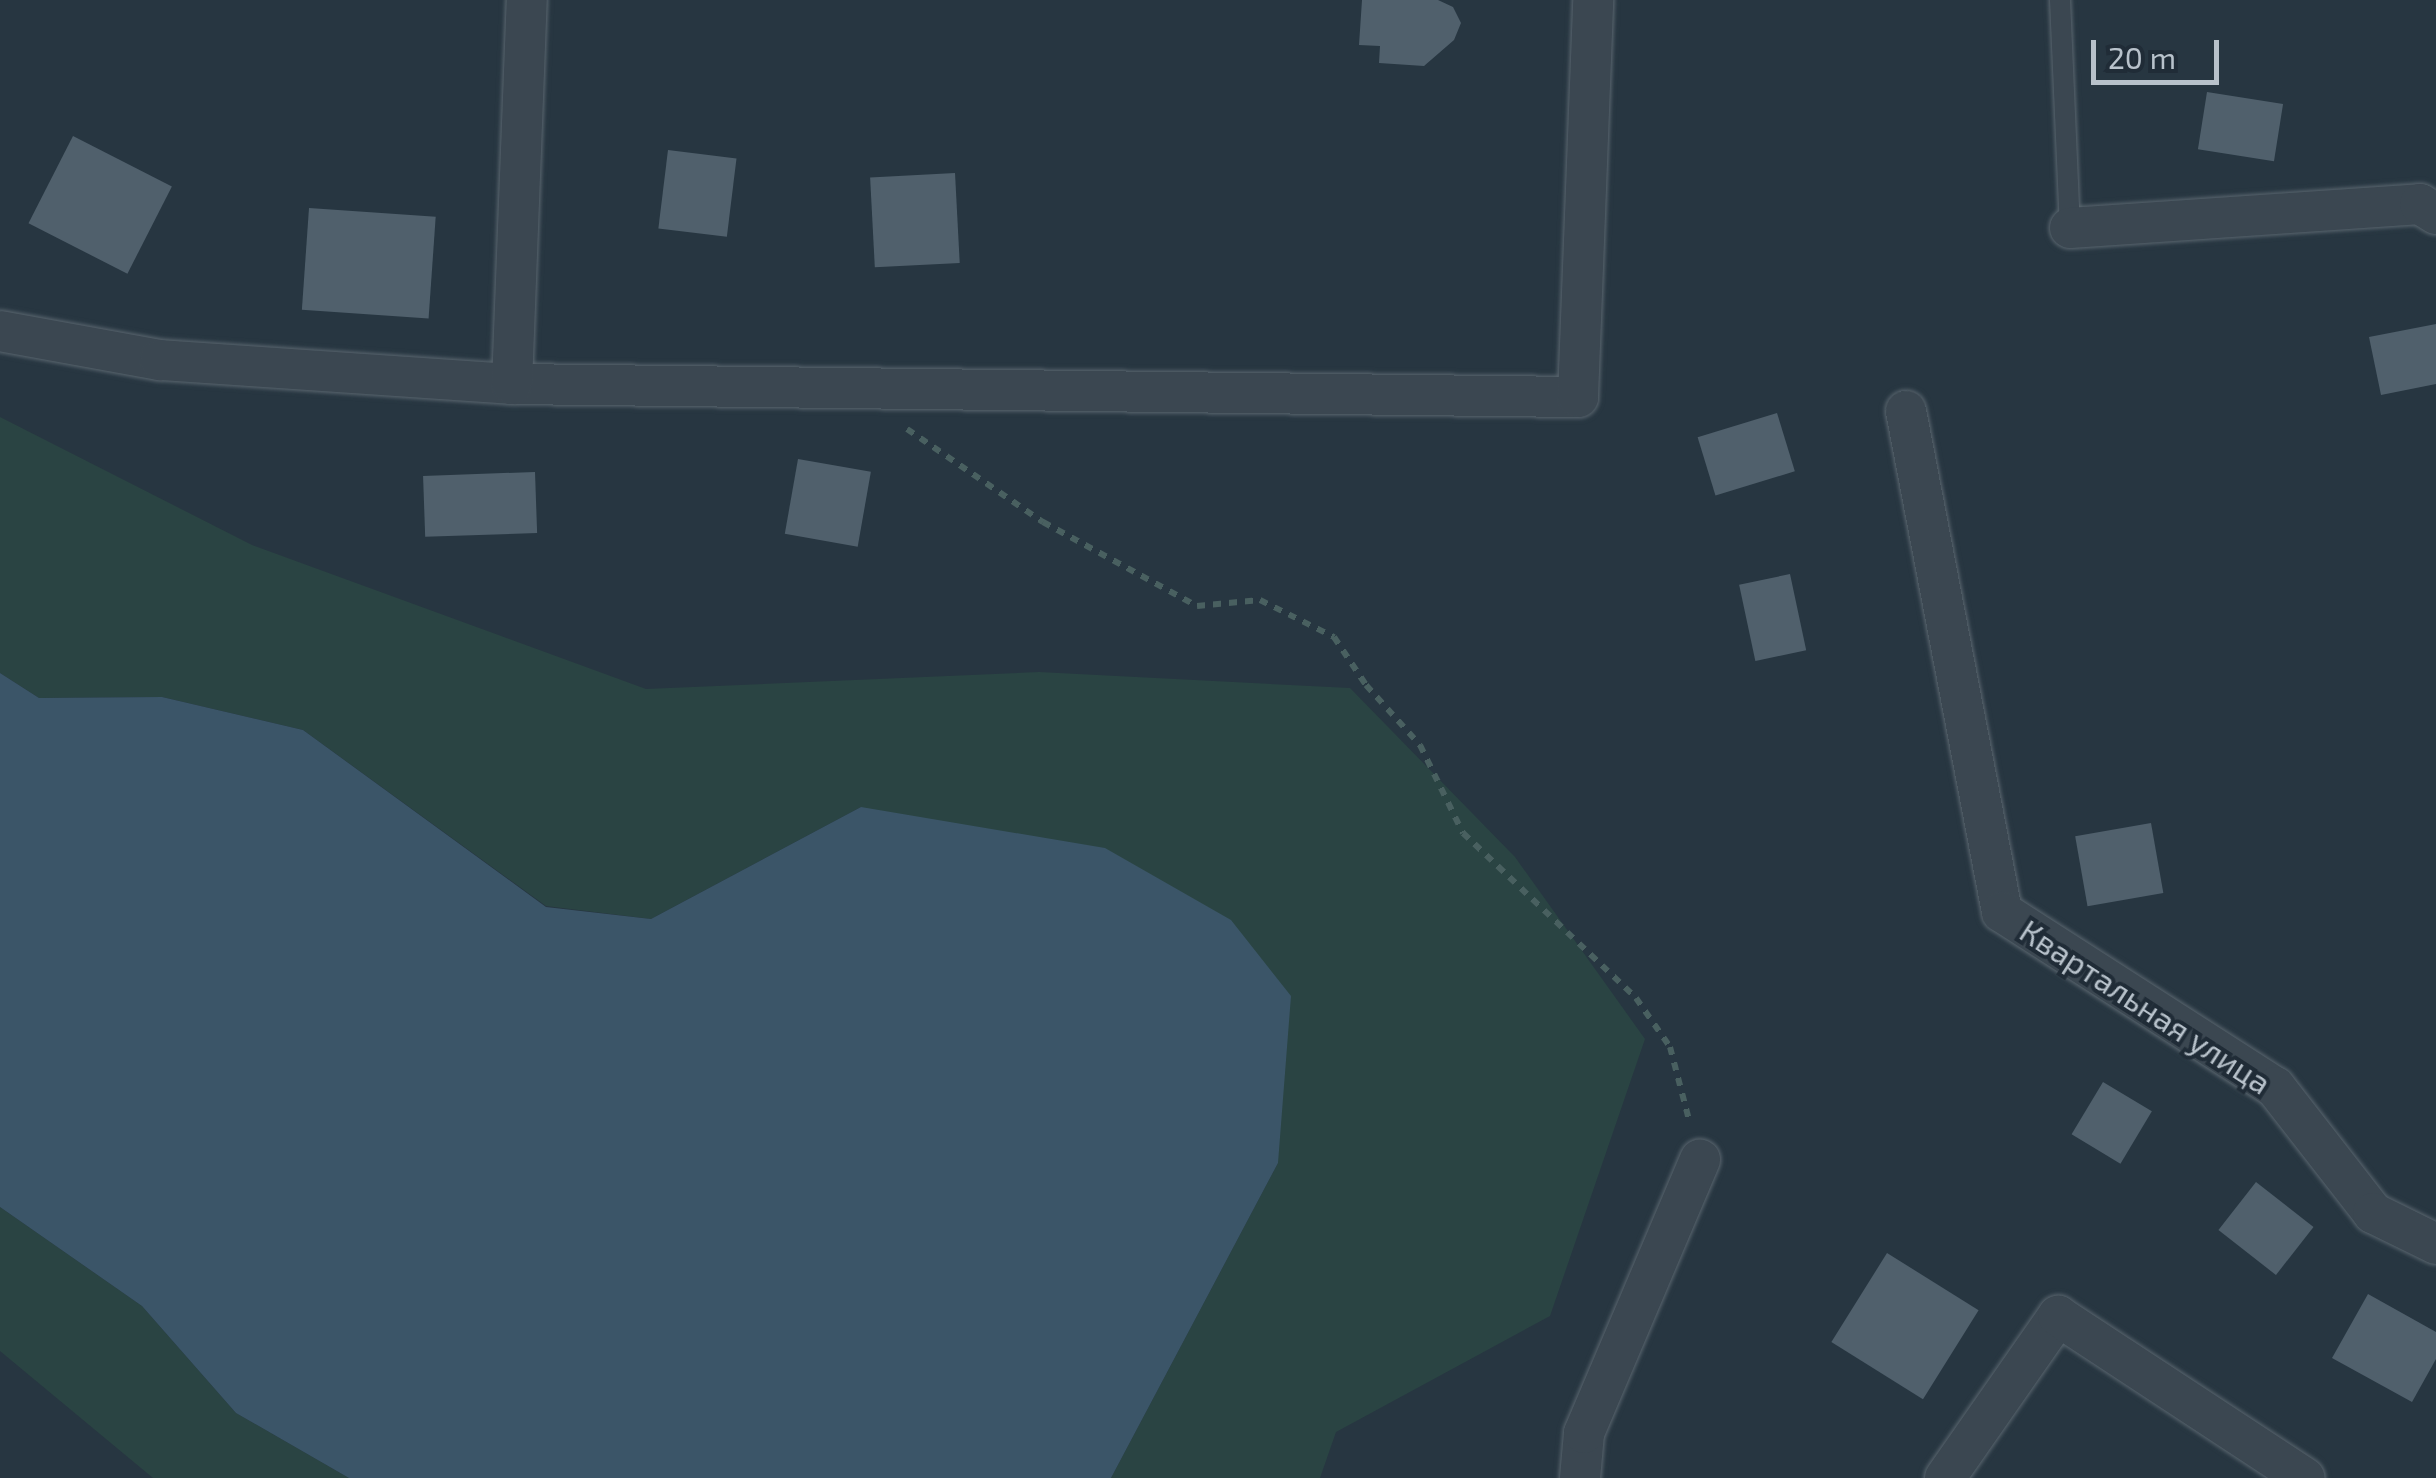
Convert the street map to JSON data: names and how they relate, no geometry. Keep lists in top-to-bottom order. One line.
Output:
{"streets":{"street":["Квартальная улица"]},"scale_bar":"20 m"}
